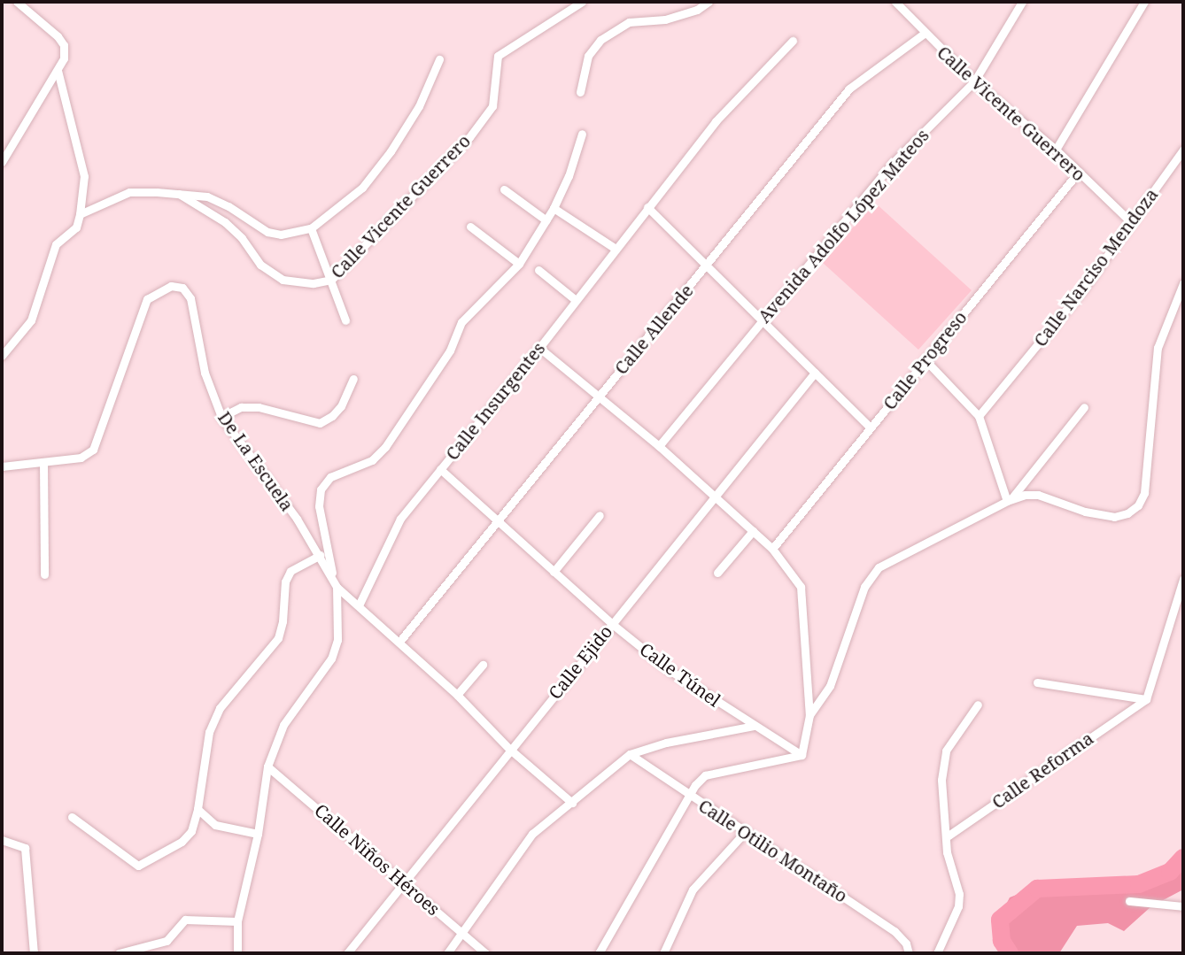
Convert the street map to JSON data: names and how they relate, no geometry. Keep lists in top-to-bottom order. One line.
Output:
{"streets":{"street":["Calle Vicente Guerrero","Avenida Adolfo López Mateos","Calle Narciso Mendoza","Calle Allende","Calle Progreso","Calle Insurgentes","De La Escuela","Calle Ejido","Calle Túnel","Calle Reforma","Calle Otilio Montaño","Calle Niños Héroes"]},"crossings":[["Calle Vicente Guerrero","Avenida Adolfo López Mateos"],["Calle Vicente Guerrero","Calle Narciso Mendoza"],["Calle Vicente Guerrero","Calle Allende"],["Calle Vicente Guerrero","Calle Progreso"],["Calle Allende","Calle Túnel"],["Calle Insurgentes","Calle Túnel"],["Calle Ejido","Calle Túnel"],["Calle Ejido","Calle Niños Héroes"]]}
